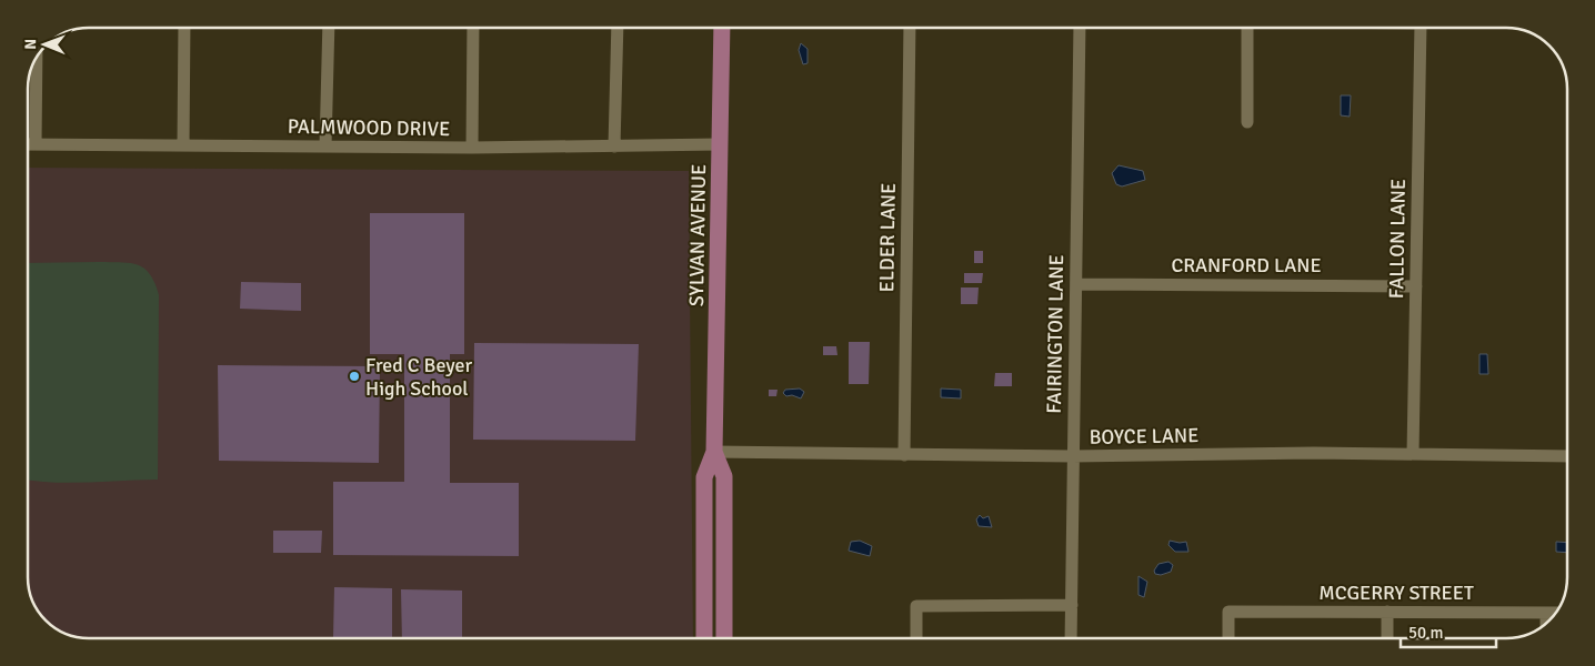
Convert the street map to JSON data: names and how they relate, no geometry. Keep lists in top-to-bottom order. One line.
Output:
{"streets":{"main road":["SYLVAN AVENUE"],"street":["PALMWOOD DRIVE","ELDER LANE","FALLON LANE","CRANFORD LANE","FAIRINGTON LANE","BOYCE LANE","MCGERRY STREET"]},"crossings":[["PALMWOOD DRIVE","SYLVAN AVENUE"],["SYLVAN AVENUE","BOYCE LANE"],["ELDER LANE","BOYCE LANE"],["FALLON LANE","CRANFORD LANE"],["FALLON LANE","BOYCE LANE"],["CRANFORD LANE","FAIRINGTON LANE"],["FAIRINGTON LANE","BOYCE LANE"]],"places":["Fred C Beyer High School"],"scale_bar":"50 m","north":"left"}
